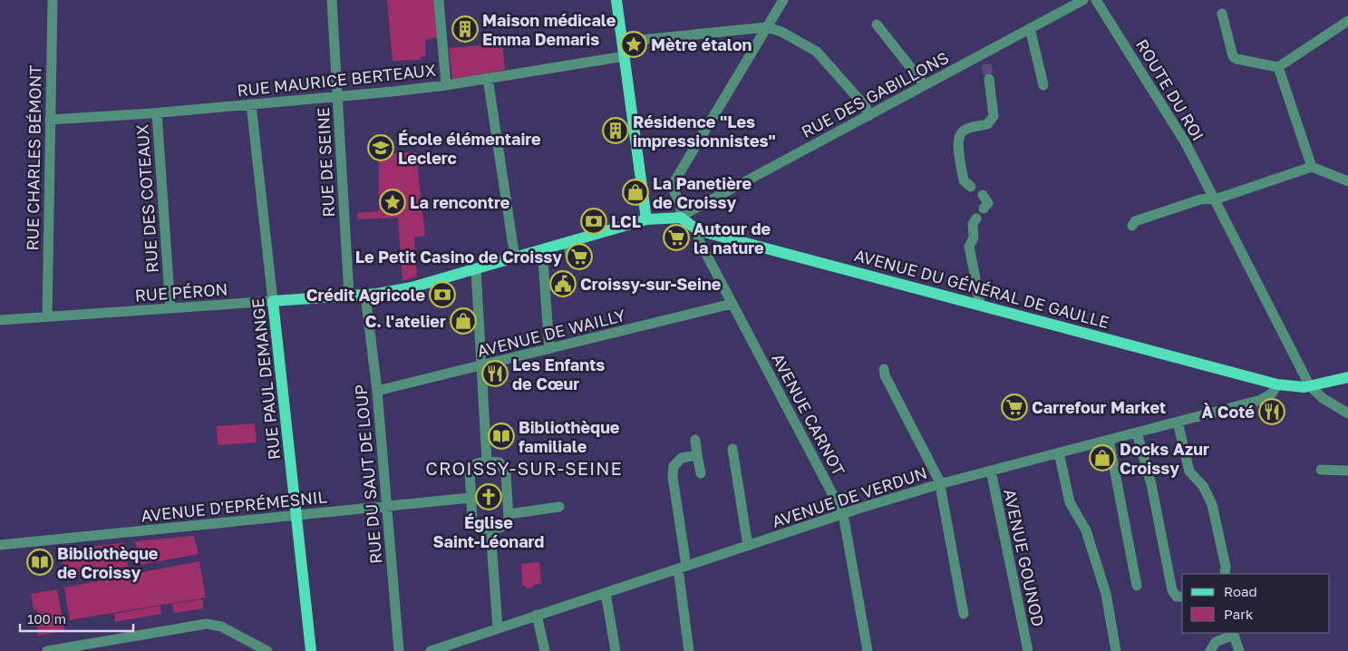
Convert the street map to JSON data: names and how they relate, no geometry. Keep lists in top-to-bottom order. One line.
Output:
{"streets":{"main road":["AVENUE DU GÉNÉRAL DE GAULLE","RUE PÉRON","RUE PAUL DEMANGE"],"street":["RUE MAURICE BERTEAUX","ROUTE DU ROI","RUE DES GABILLONS","RUE CHARLES BÉMONT","RUE DE SEINE","RUE DES COTEAUX","AVENUE DE WAILLY","AVENUE CARNOT","RUE DU SAUT DE LOUP","AVENUE DE VERDUN","AVENUE D'EPRÉMESNIL","AVENUE GOUNOD"]},"crossings":[["RUE MAURICE BERTEAUX","RUE CHARLES BÉMONT"],["RUE MAURICE BERTEAUX","RUE DE SEINE"],["RUE MAURICE BERTEAUX","RUE DES COTEAUX"],["RUE MAURICE BERTEAUX","RUE PAUL DEMANGE"],["ROUTE DU ROI","AVENUE DU GÉNÉRAL DE GAULLE"],["RUE DES GABILLONS","AVENUE DU GÉNÉRAL DE GAULLE"],["RUE DES GABILLONS","RUE PÉRON"],["RUE CHARLES BÉMONT","RUE PÉRON"],["RUE DE SEINE","RUE PÉRON"],["RUE DES COTEAUX","RUE PÉRON"],["AVENUE DU GÉNÉRAL DE GAULLE","RUE PÉRON"],["AVENUE DU GÉNÉRAL DE GAULLE","AVENUE CARNOT"],["AVENUE DU GÉNÉRAL DE GAULLE","AVENUE DE VERDUN"],["RUE PÉRON","RUE PAUL DEMANGE"],["RUE PÉRON","RUE DU SAUT DE LOUP"],["AVENUE DE WAILLY","AVENUE CARNOT"],["AVENUE DE WAILLY","RUE DU SAUT DE LOUP"],["RUE PAUL DEMANGE","AVENUE D'EPRÉMESNIL"],["AVENUE CARNOT","AVENUE DE VERDUN"],["RUE DU SAUT DE LOUP","AVENUE D'EPRÉMESNIL"],["AVENUE DE VERDUN","AVENUE GOUNOD"]],"districts":["CROISSY-SUR-SEINE"],"places":{"building":["Maison médicale Emma Demaris","Résidence \"Les impressionnistes\""],"place":["Mètre étalon","La rencontre"],"school or university":["École élémentaire Leclerc"],"shop":["La Panetière de Croissy","C. l'atelier","Docks Azur Croissy"],"bank":["LCL","Crédit Agricole"],"supermarket":["Autour de la nature","Le Petit Casino de Croissy","Carrefour Market"],"public building":["Croissy-sur-Seine"],"restaurant":["Les Enfants de Cœur","À Coté"],"library":["Bibliothèque familiale","Bibliothèque de Croissy"],"church":["Église Saint-Léonard"]},"legend":["Road","Park"],"scale_bar":"100 m"}
